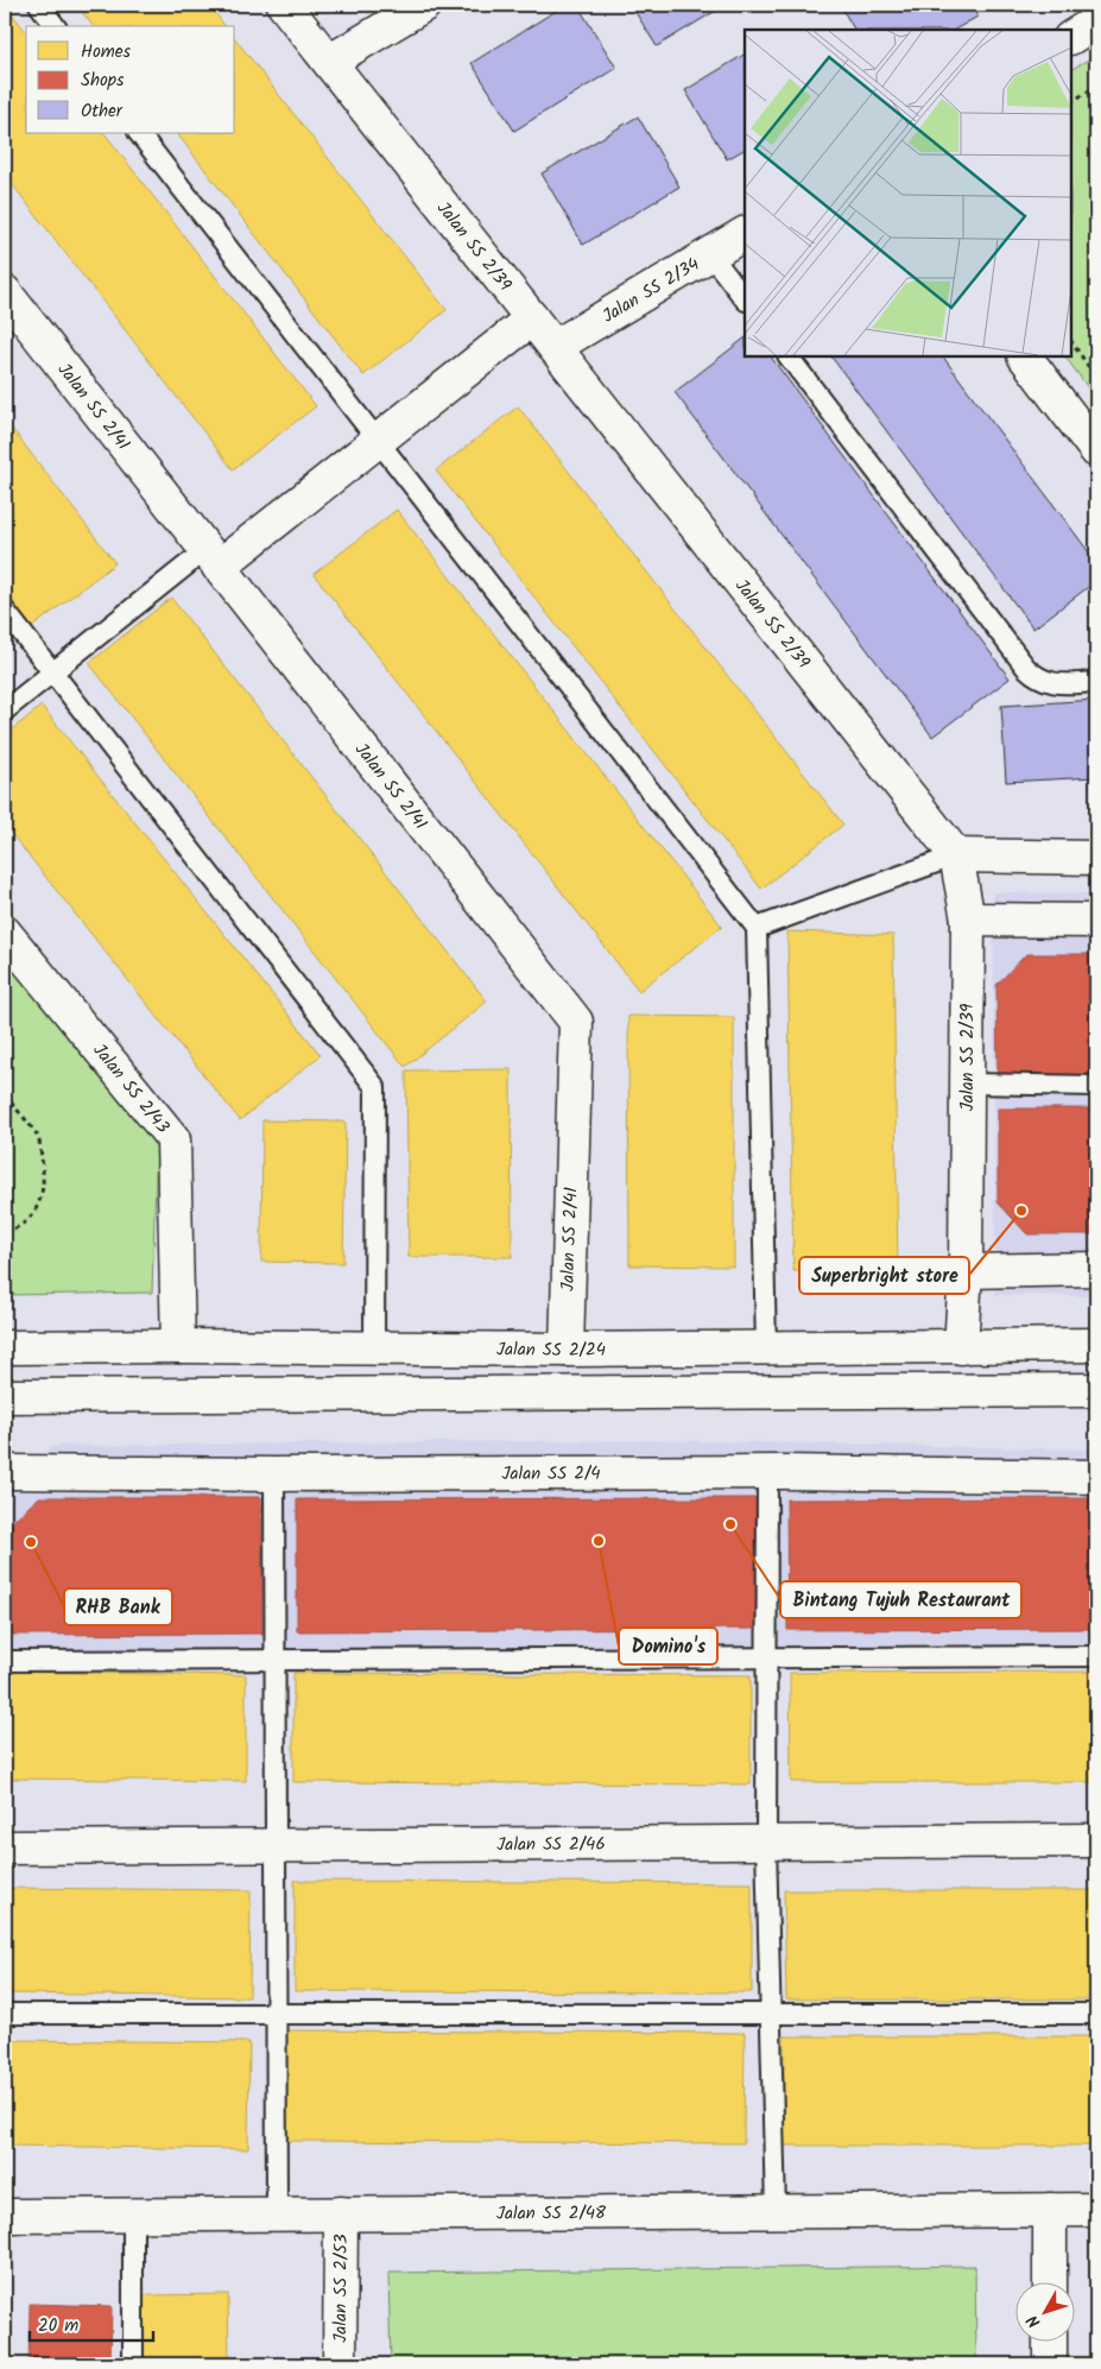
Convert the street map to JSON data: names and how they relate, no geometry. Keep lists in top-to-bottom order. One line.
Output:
{"streets":{"street":["Jalan SS 2/39","Jalan SS 2/34","Jalan SS 2/41","Jalan SS 2/43","Jalan SS 2/24","Jalan SS 2/4","Jalan SS 2/46","Jalan SS 2/48","Jalan SS 2/53"]},"crossings":[["Jalan SS 2/39","Jalan SS 2/34"],["Jalan SS 2/39","Jalan SS 2/24"],["Jalan SS 2/41","Jalan SS 2/24"],["Jalan SS 2/43","Jalan SS 2/24"],["Jalan SS 2/48","Jalan SS 2/53"]],"places":["Superbright store","Bintang Tujuh Restaurant","Domino's","RHB Bank"],"legend":["Homes","Shops","Other"],"scale_bar":"20 m","north":"bottom left"}
